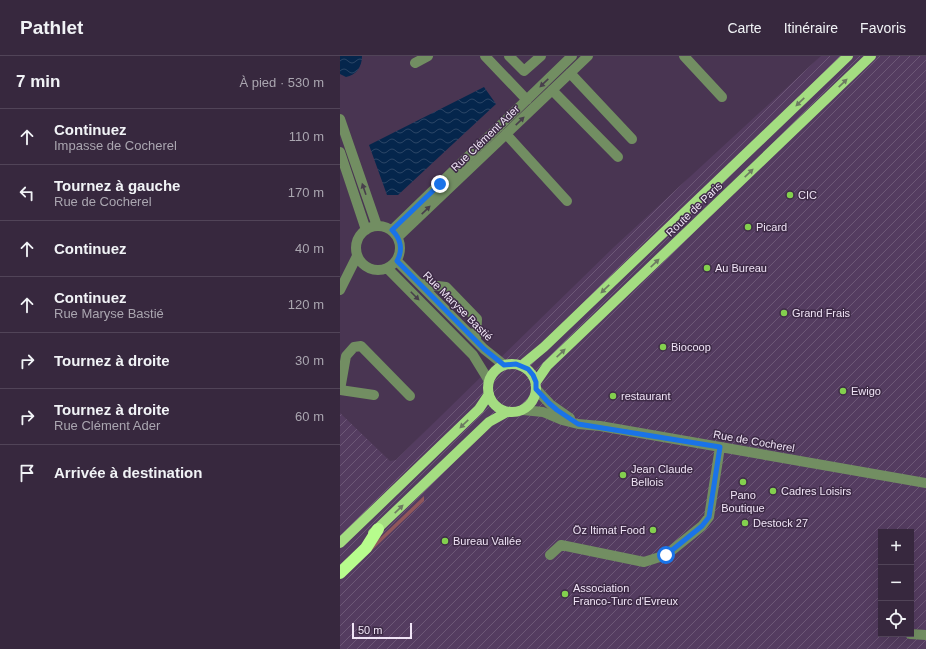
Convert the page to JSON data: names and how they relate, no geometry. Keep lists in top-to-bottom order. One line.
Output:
{"streets":{"main road":["Route de Paris"],"street":["Rue Clément Ader","Rue Maryse Bastié","Rue de Cocherel"]},"crossings":[["Rue Clément Ader","Rue Maryse Bastié"],["Route de Paris","Rue Maryse Bastié"],["Route de Paris","Rue de Cocherel"],["Rue Maryse Bastié","Rue de Cocherel"]],"places":["CIC","Picard","Au Bureau","Grand Frais","Biocoop","Ewigo","restaurant","Jean Claude Bellois","Pano Boutique","Cadres Loisirs","Destock 27","Öz Itimat Food","Bureau Vallée","Association Franco-Turc d'Evreux"],"scale_bar":"50 m","page":{"header":"Pathlet","nav":["Carte","Itinéraire","Favoris"],"heading":["7 min","À pied · 530 m"],"list":[["Continuez","Impasse de Cocherel","110 m"],["Tournez à gauche","Rue de Cocherel","170 m"],["Continuez","40 m"],["Continuez","Rue Maryse Bastié","120 m"],["Tournez à droite","30 m"],["Tournez à droite","Rue Clément Ader","60 m"],"Arrivée à destination"],"map_buttons":["+","−"],"scale":"50 m"}}
